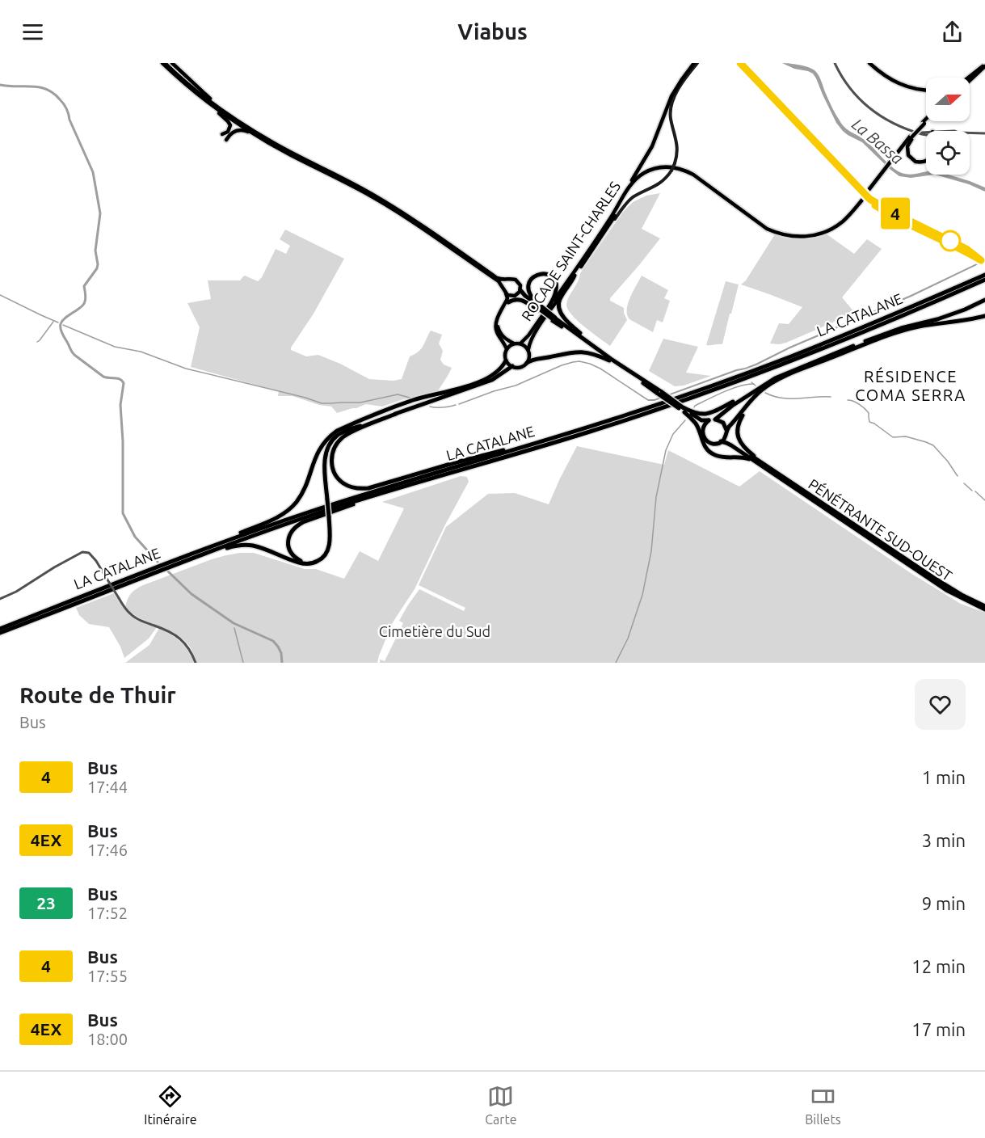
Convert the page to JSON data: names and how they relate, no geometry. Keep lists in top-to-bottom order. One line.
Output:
{"streets":{"highway":["LA CATALANE","PÉNÉTRANTE SUD-OUEST"],"main road":["ROCADE SAINT-CHARLES"]},"districts":["RÉSIDENCE COMA SERRA"],"water":["La Bassa"],"parks":["Cimetière du Sud"],"lines":["bus line 4"],"north":"right","page":{"header":"Viabus","on_map":"4","heading":["Route de Thuir","Bus"],"list":[{"mark":"4","name":"Bus","note":"17:44","value":"1 min"},{"mark":"4EX","name":"Bus","note":"17:46","value":"3 min"},{"mark":"23","name":"Bus","note":"17:52","value":"9 min"},{"mark":"4","name":"Bus","note":"17:55","value":"12 min"},{"mark":"4EX","name":"Bus","note":"18:00","value":"17 min"}],"tabs":["Itinéraire","Carte","Billets"]}}
